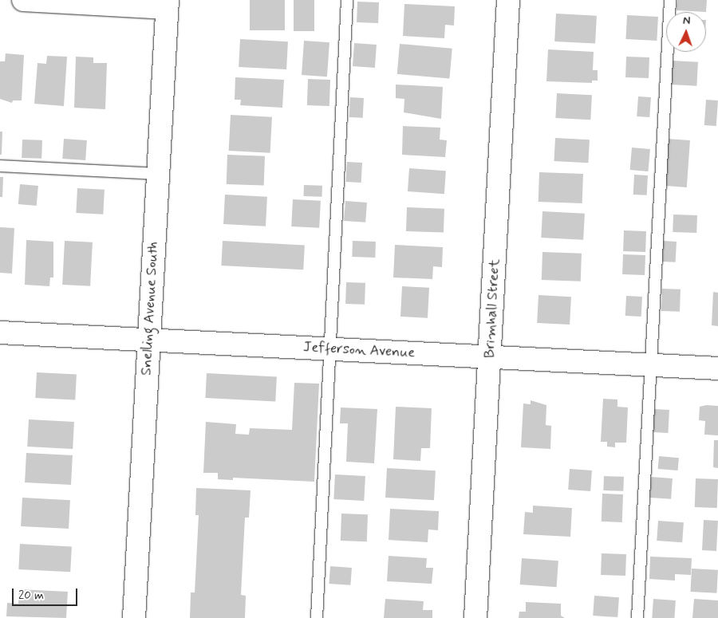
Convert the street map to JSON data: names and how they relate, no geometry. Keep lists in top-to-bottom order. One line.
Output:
{"streets":{"street":["Snelling Avenue South","Brimhall Street","Jefferson Avenue"]},"crossings":[["Snelling Avenue South","Jefferson Avenue"],["Brimhall Street","Jefferson Avenue"]],"scale_bar":"20 m","north":"top"}
